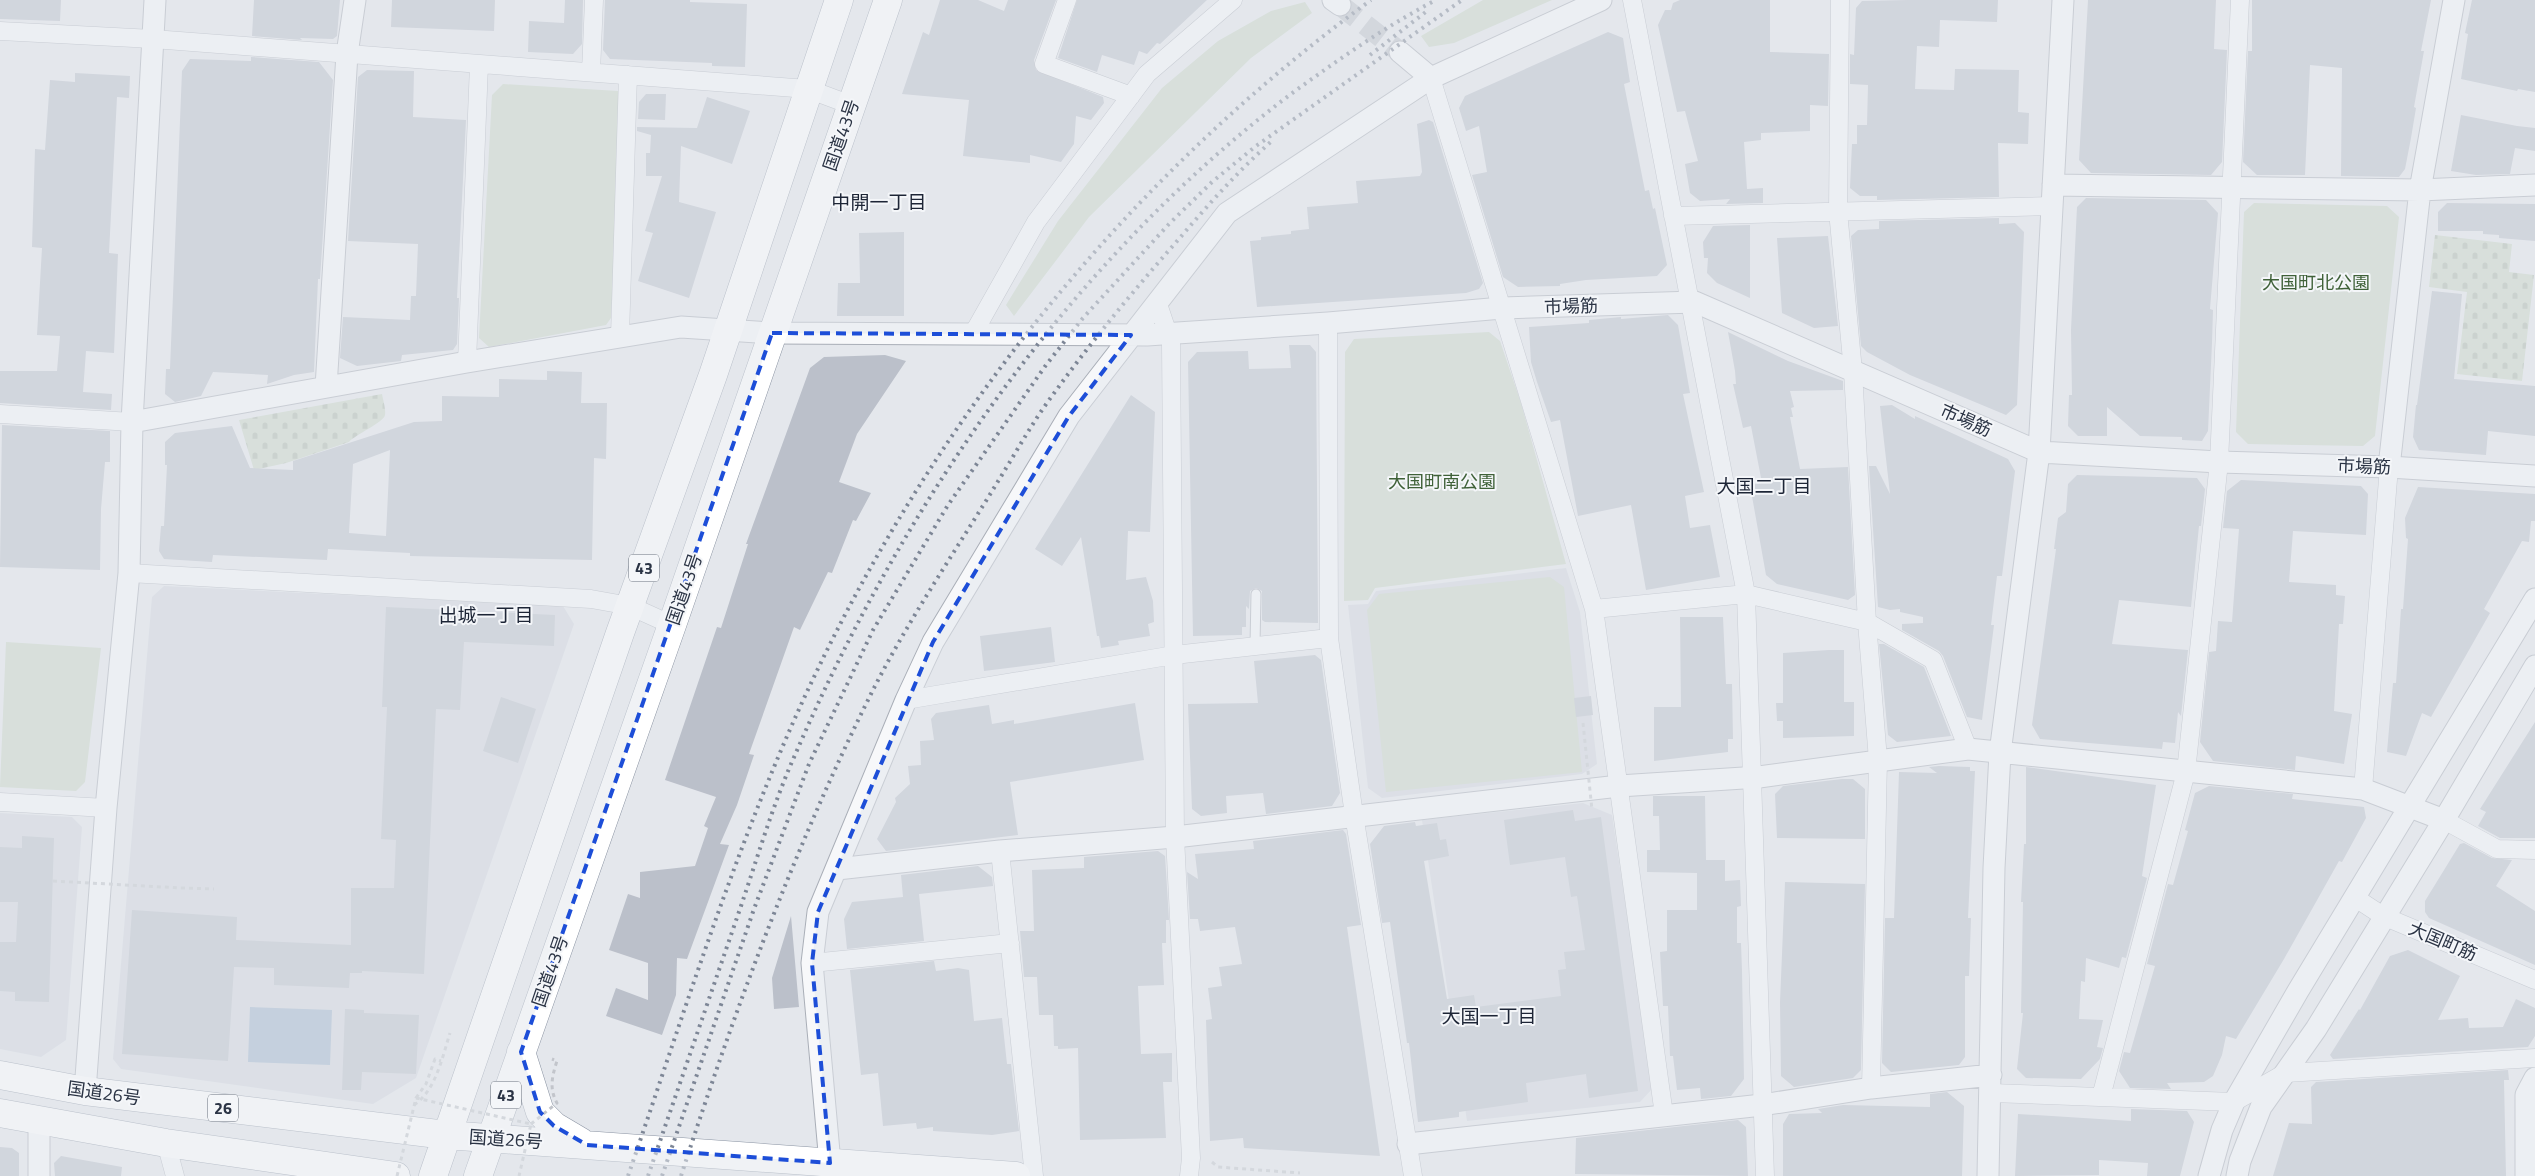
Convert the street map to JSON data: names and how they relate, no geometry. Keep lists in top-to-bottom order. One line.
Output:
{"streets":{"highway":["国道43号","43","国道26号","26"],"street":["市場筋","大国町筋"]},"crossings":[["国道43号","市場筋"],["国道43号","国道26号"],["市場筋","43"],["43","国道26号"]],"districts":["中開一丁目","大国二丁目","出城一丁目","大国一丁目"],"parks":["大国町北公園","大国町南公園"]}
